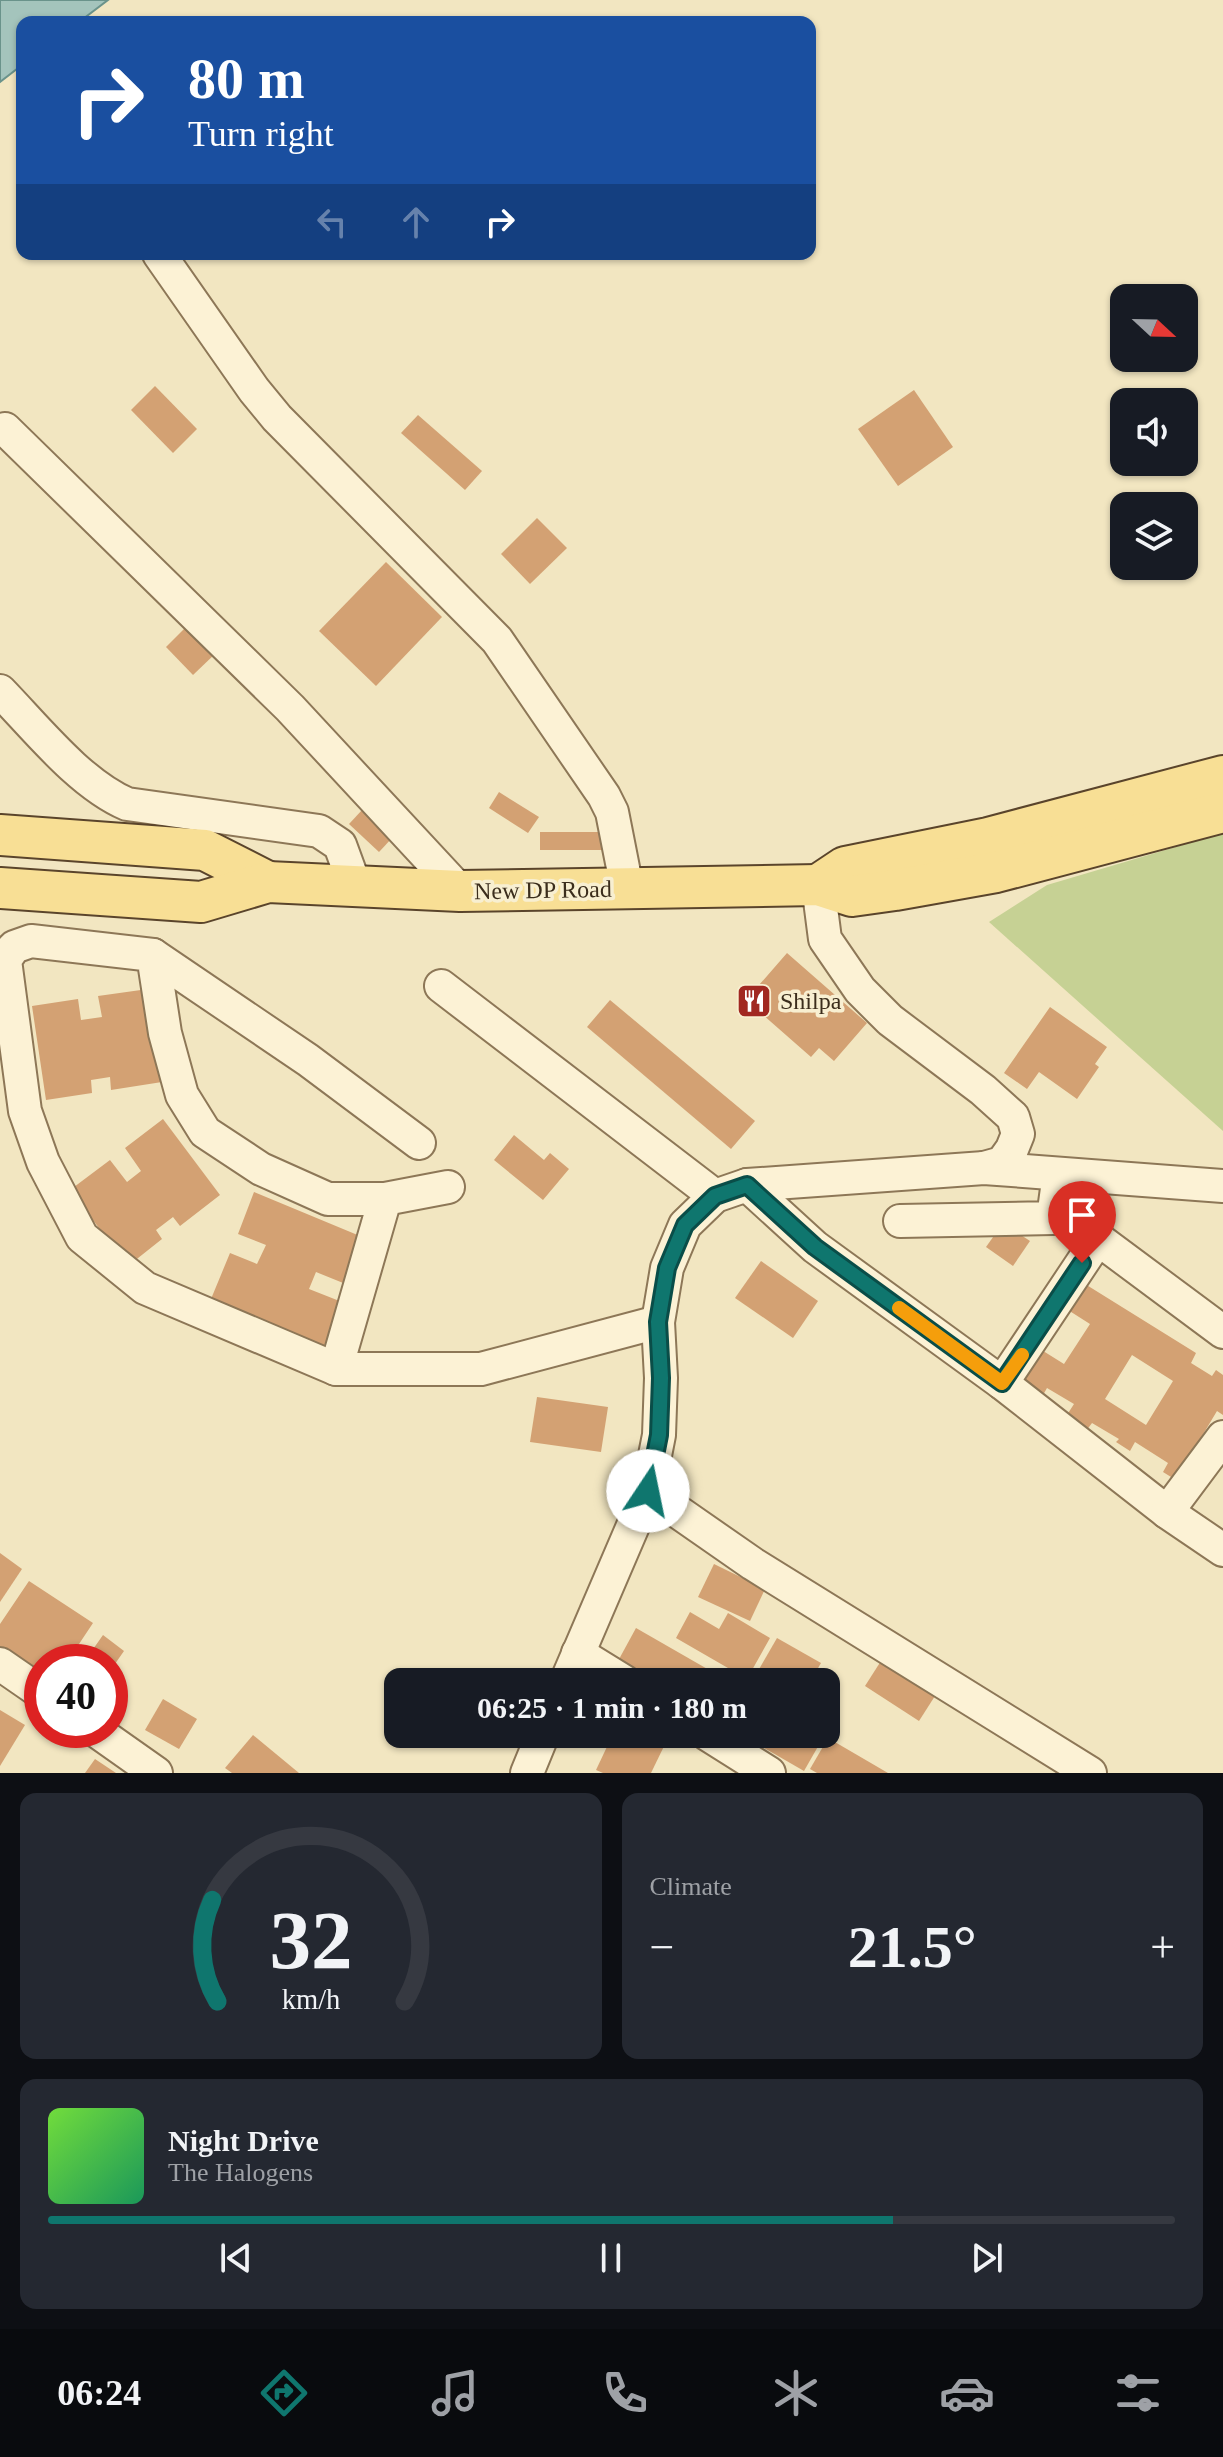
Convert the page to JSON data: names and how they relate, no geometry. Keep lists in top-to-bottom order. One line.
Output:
{"streets":{"main road":["New DP Road"]},"places":{"restaurant":["Shilpa"]},"north":"right","page":{"turn":["80 m","Turn right"],"limit":"40","trip":"06:25 · 1 min · 180 m","tile":"Climate","heat":["−","21.5°","+"],"song":["Night Drive","The Halogens"],"tabs":"06:24","gauge":["32","km/h"]}}
